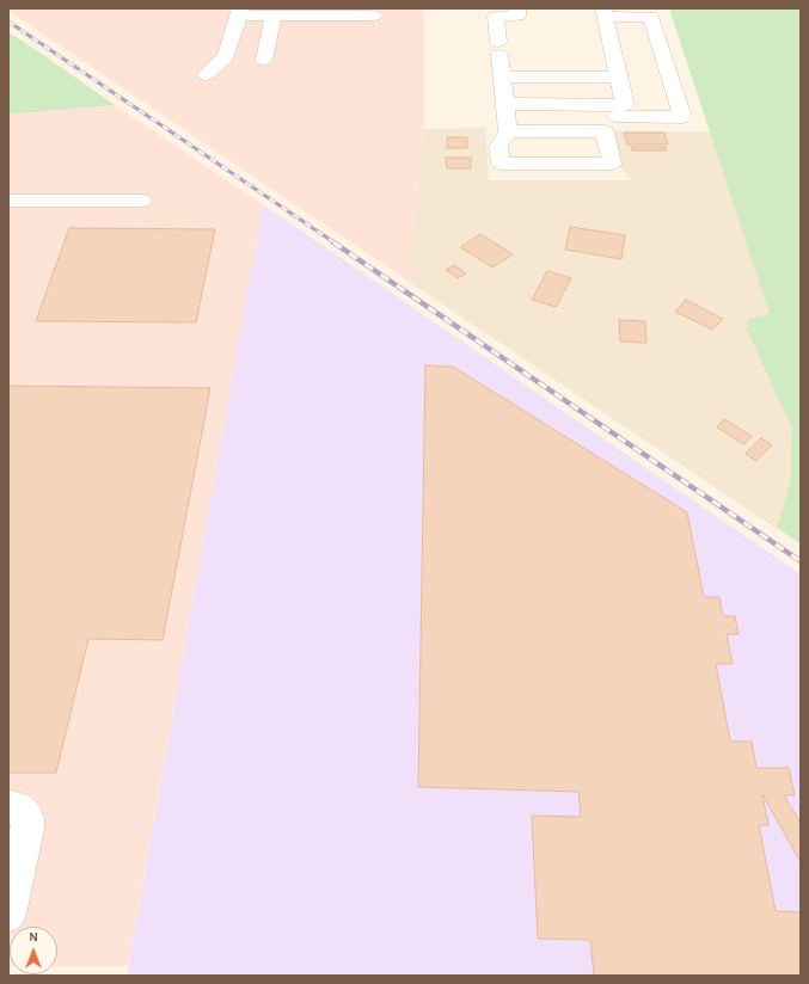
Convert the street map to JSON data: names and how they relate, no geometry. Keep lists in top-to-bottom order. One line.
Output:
{"north":"top"}
